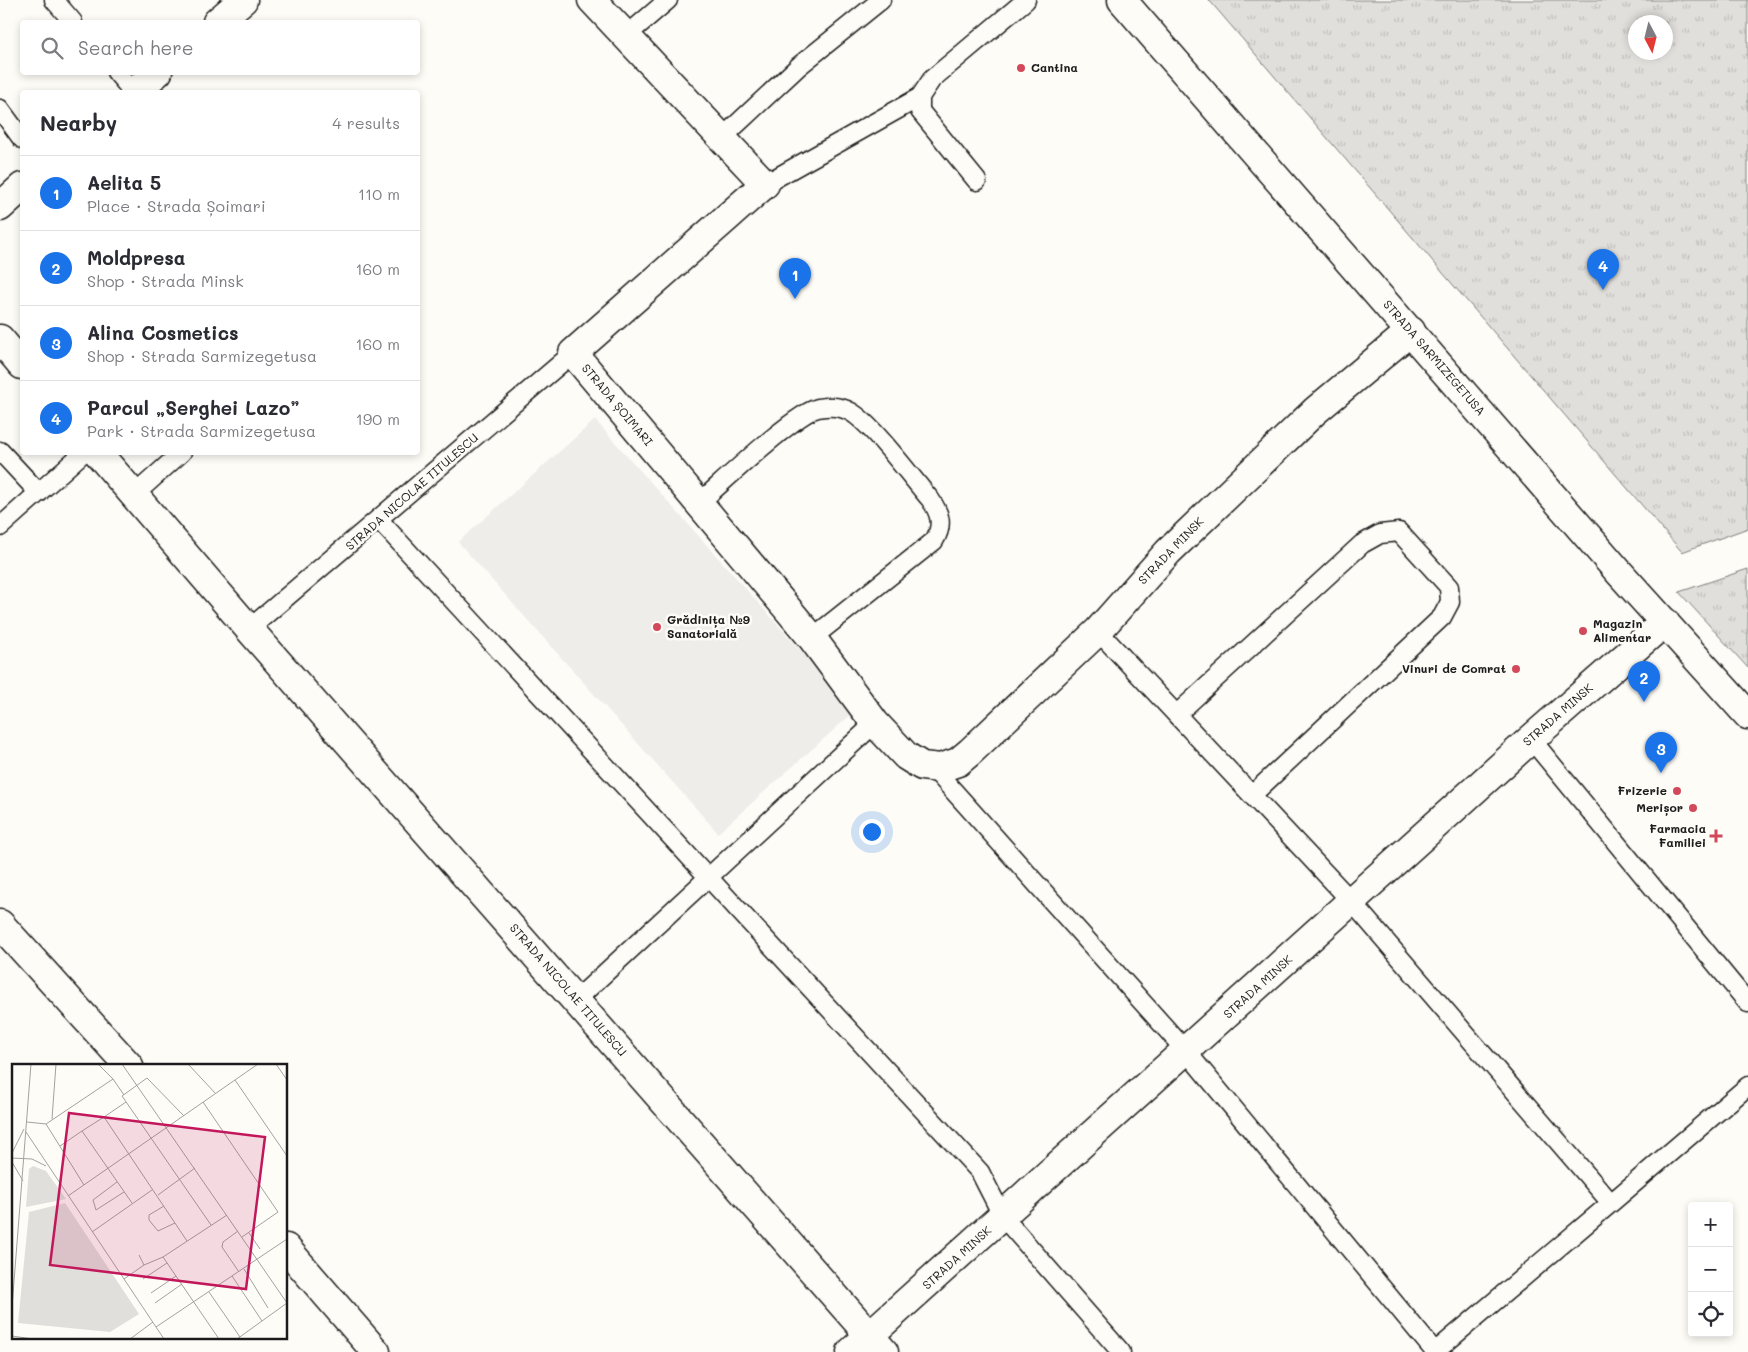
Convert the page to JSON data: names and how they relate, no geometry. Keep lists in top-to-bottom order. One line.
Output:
{"streets":{"street":["STRADA SARMIZEGETUSA","STRADA ȘOIMARI","STRADA NICOLAE TITULESCU","STRADA MINSK"]},"crossings":[["STRADA SARMIZEGETUSA","STRADA MINSK"],["STRADA ȘOIMARI","STRADA NICOLAE TITULESCU"],["STRADA ȘOIMARI","STRADA MINSK"],["STRADA NICOLAE TITULESCU","STRADA MINSK"]],"places":{"other":["Cantina","Grădinița №9 Sanatorială","Magazin Alimentar","Vinuri de Comrat","Frizerie","Merișor"],"health":["Farmacia Familiei"]},"north":"bottom","page":{"search":"Search here","heading":["Nearby","4 results"],"list":[{"mark":"1","name":"Aelita 5","note":"Place · Strada Șoimari","value":"110 m"},{"mark":"2","name":"Moldpresa","note":"Shop · Strada Minsk","value":"160 m"},{"mark":"3","name":"Alina Cosmetics","note":"Shop · Strada Sarmizegetusa","value":"160 m"},{"mark":"4","name":"Parcul „Serghei Lazo”","note":"Park · Strada Sarmizegetusa","value":"190 m"}],"pins":["4","1","2","3"],"map_buttons":["+","−"]}}
